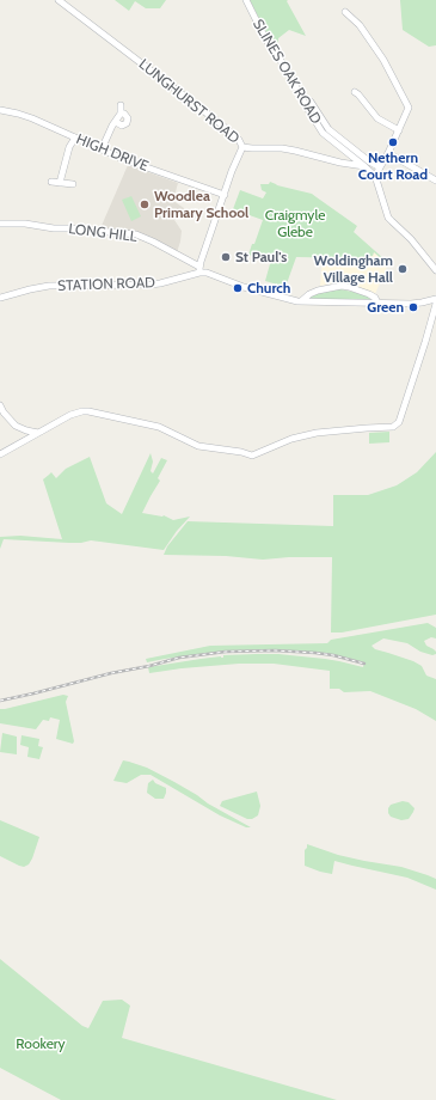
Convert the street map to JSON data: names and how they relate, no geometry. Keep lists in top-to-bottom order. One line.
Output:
{"streets":{"street":["SLINES OAK ROAD","LUNGHURST ROAD","HIGH DRIVE","LONG HILL","STATION ROAD"]},"crossings":[["SLINES OAK ROAD","LUNGHURST ROAD"],["LONG HILL","STATION ROAD"]],"parks":["Craigmyle Glebe","Rookery"],"places":["Nethern Court Road","Woodlea Primary School","St Paul's","Woldingham Village Hall","Church","Green"]}
